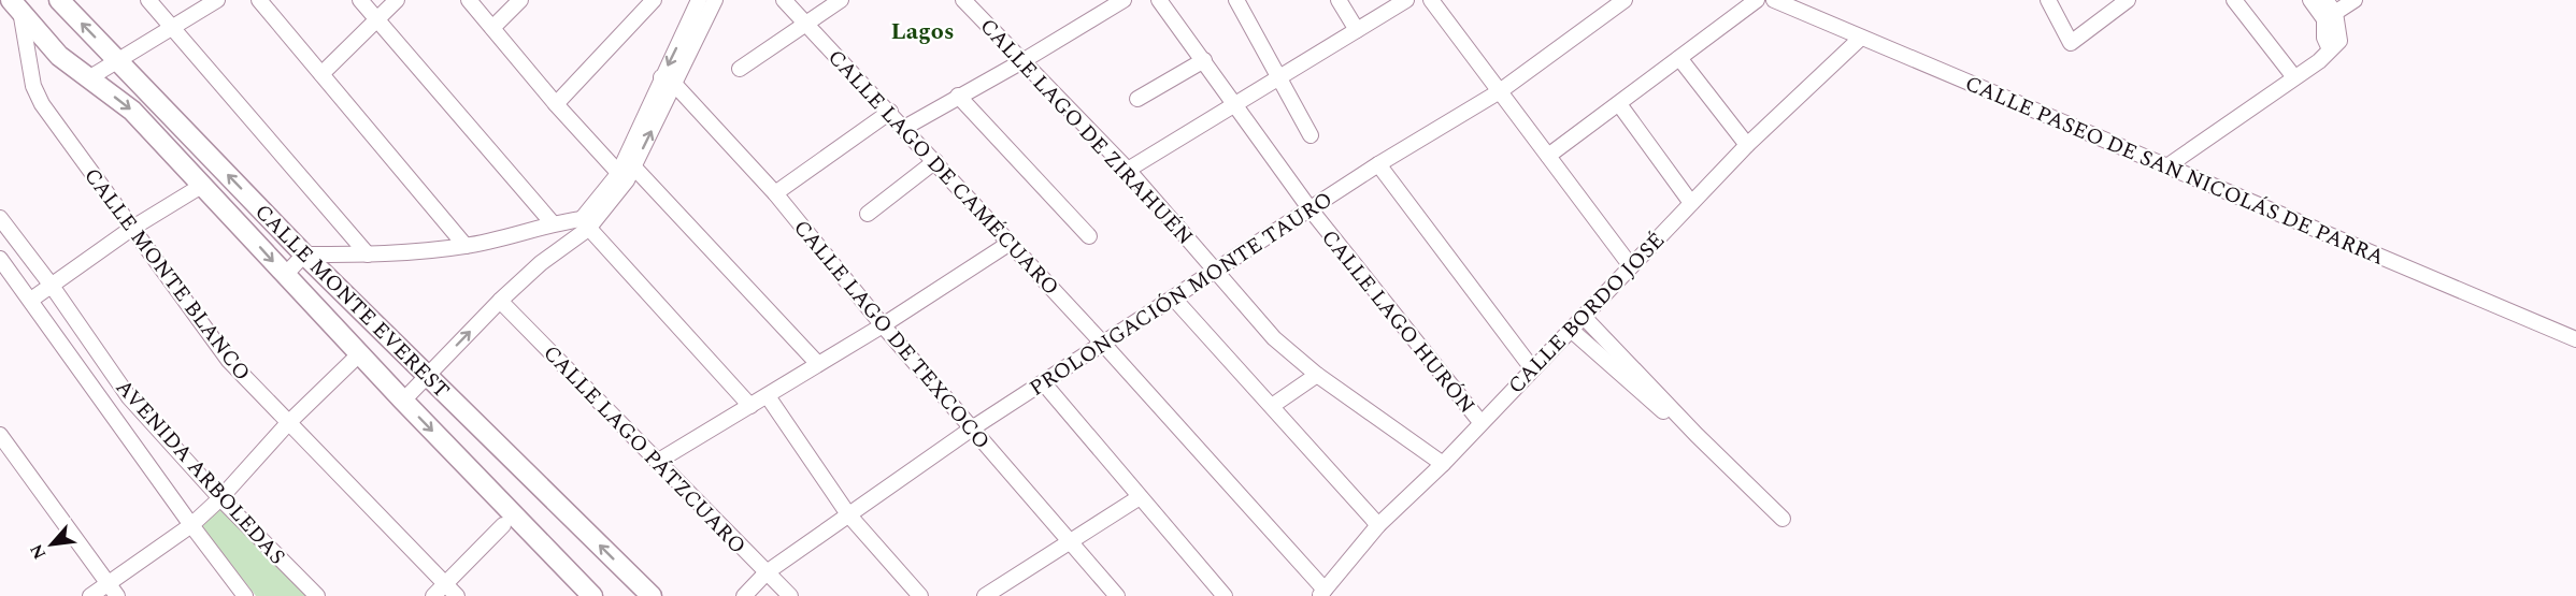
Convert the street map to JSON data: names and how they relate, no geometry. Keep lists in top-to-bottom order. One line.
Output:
{"streets":{"main road":["CALLE MONTE EVEREST"],"street":["CALLE LAGO DE ZIRAHUÉN","CALLE PASEO DE SAN NICOLÁS DE PARRA","CALLE LAGO DE CAMÉCUARO","CALLE MONTE BLANCO","PROLONGACIÓN MONTE TAURO","CALLE BORDO JOSÉ","CALLE LAGO HURÓN","CALLE LAGO DE TEXCOCO","CALLE LAGO PÁTZCUARO","AVENIDA ARBOLEDAS"]},"crossings":[["CALLE LAGO DE ZIRAHUÉN","PROLONGACIÓN MONTE TAURO"],["CALLE LAGO DE ZIRAHUÉN","CALLE BORDO JOSÉ"],["CALLE PASEO DE SAN NICOLÁS DE PARRA","CALLE BORDO JOSÉ"],["CALLE LAGO DE CAMÉCUARO","PROLONGACIÓN MONTE TAURO"],["CALLE LAGO DE CAMÉCUARO","CALLE BORDO JOSÉ"],["CALLE MONTE BLANCO","CALLE MONTE EVEREST"],["PROLONGACIÓN MONTE TAURO","CALLE LAGO HURÓN"],["PROLONGACIÓN MONTE TAURO","CALLE LAGO DE TEXCOCO"],["PROLONGACIÓN MONTE TAURO","CALLE LAGO PÁTZCUARO"],["CALLE BORDO JOSÉ","CALLE LAGO HURÓN"]],"districts":["Lagos"],"north":"bottom left"}
